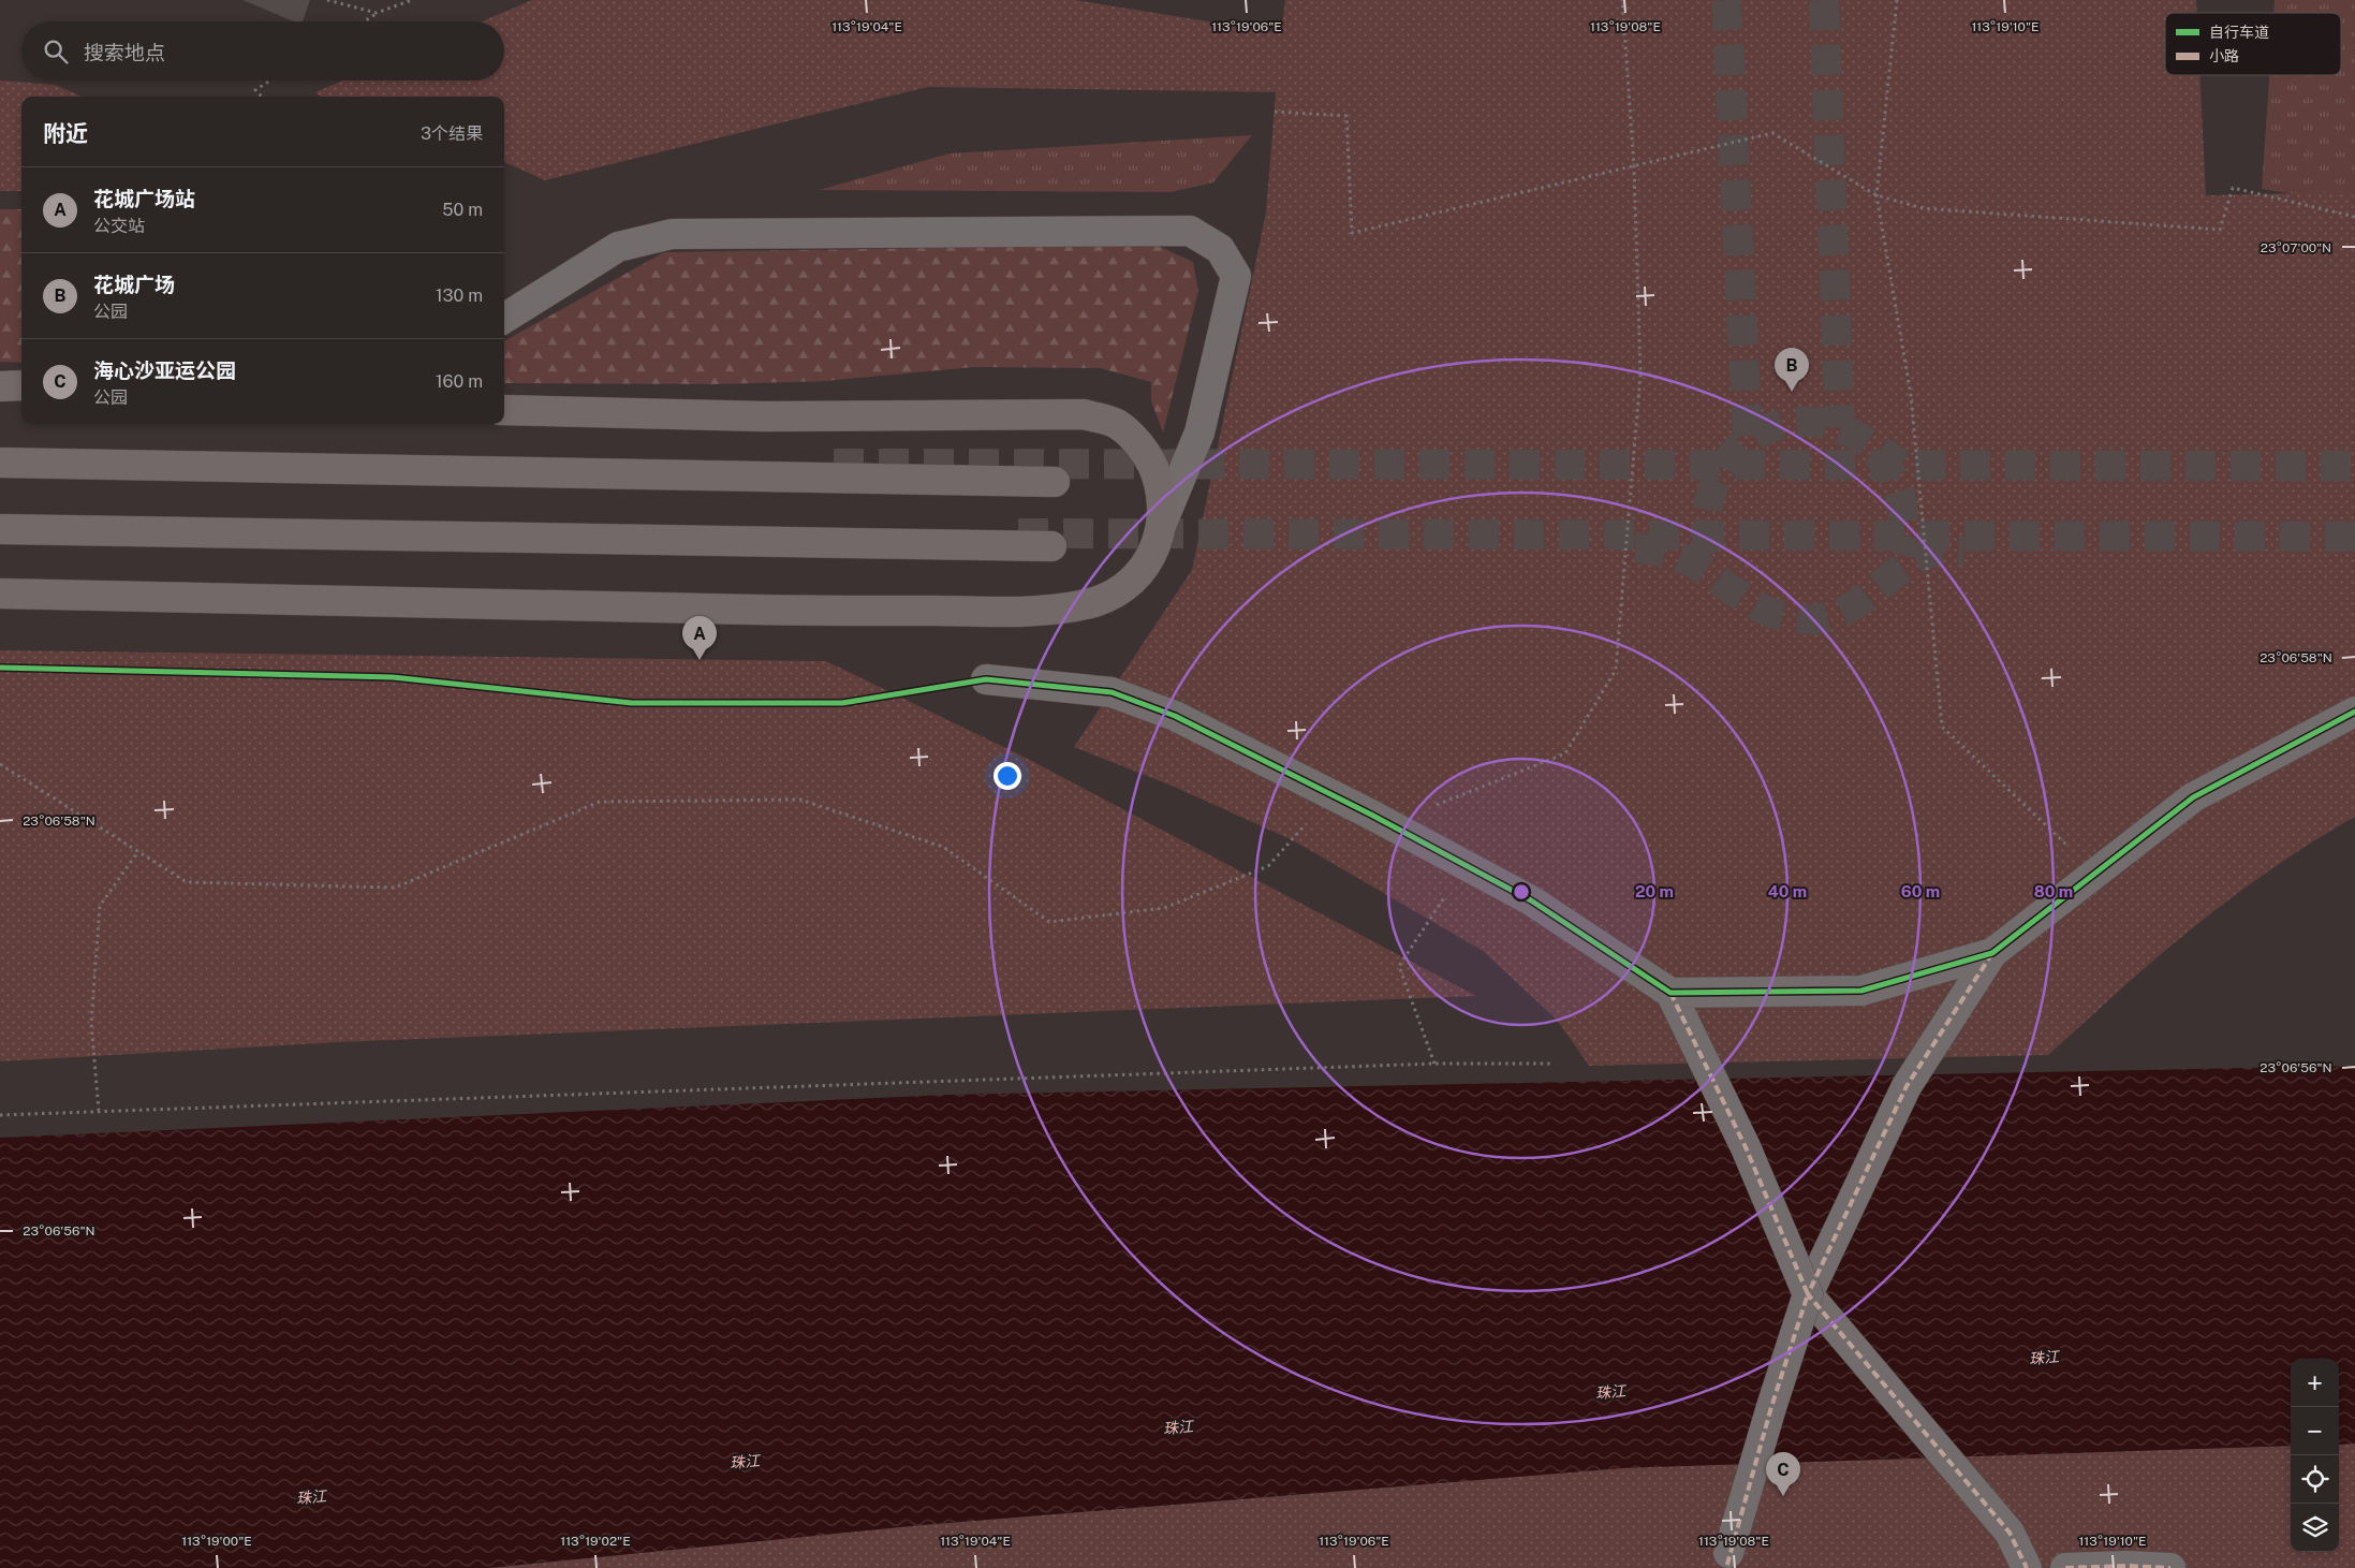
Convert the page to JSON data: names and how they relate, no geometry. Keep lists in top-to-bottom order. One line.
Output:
{"water":["珠江"],"legend":["自行车道","小路"],"page":{"search":"搜索地点","heading":["附近","3个结果"],"list":[{"mark":"A","name":"花城广场站","note":"公交站","value":"50 m"},{"mark":"B","name":"花城广场","note":"公园","value":"130 m"},{"mark":"C","name":"海心沙亚运公园","note":"公园","value":"160 m"}],"pins":["B","A","C"],"map_buttons":["+","−"]},"coordinates":["113°19'04\"E","113°19'06\"E","113°19'08\"E","113°19'10\"E","23°07'00\"N","23°06'58\"N","23°06'56\"N","113°19'00\"E","113°19'02\"E"],"rings":["20 m","40 m","60 m","80 m"]}
